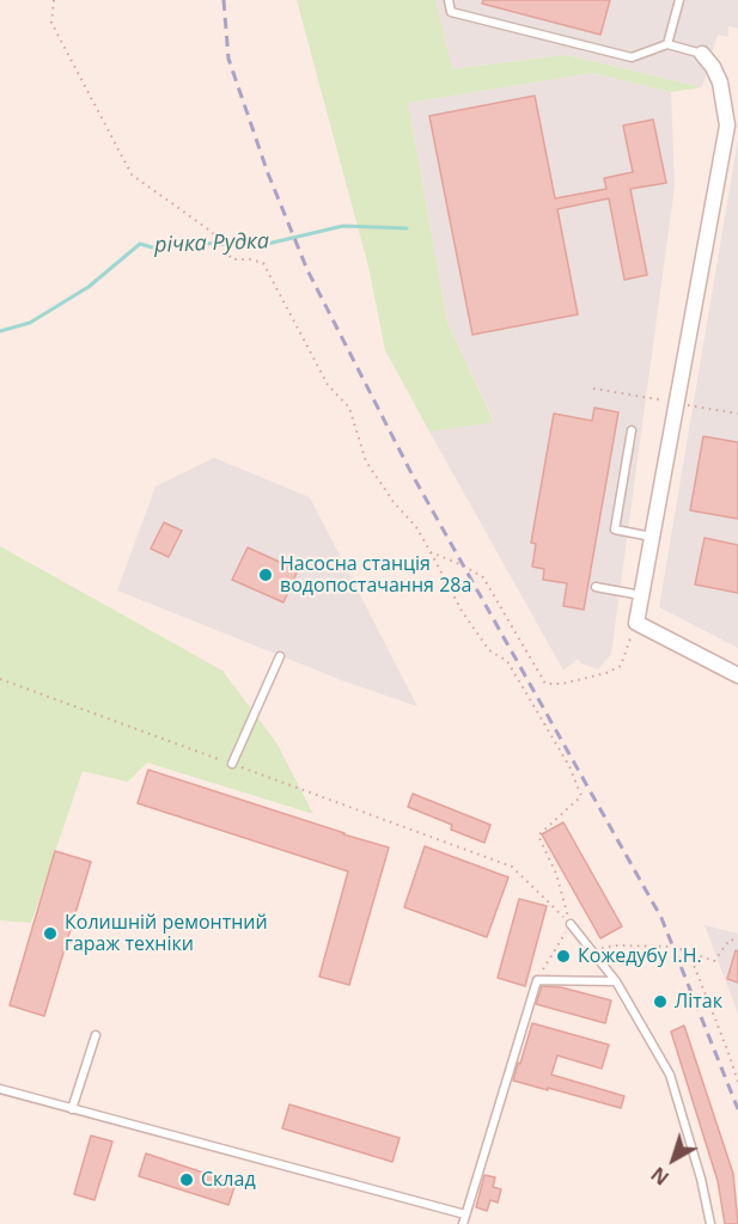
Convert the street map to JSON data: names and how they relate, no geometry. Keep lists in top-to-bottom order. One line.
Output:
{"water":["річка Рудка"],"places":["Насосна станція водопостачання 28а","Колишній ремонтний гараж техніки","Кожедубу І.Н.","Літак","Склад"],"north":"bottom left"}
